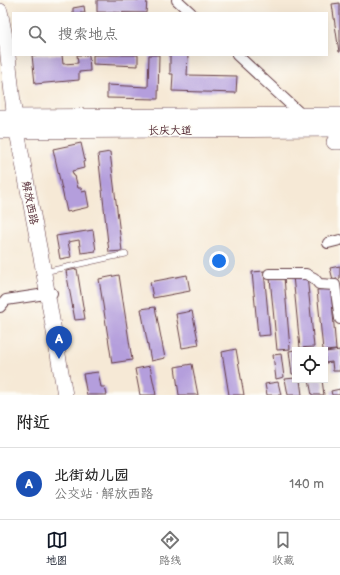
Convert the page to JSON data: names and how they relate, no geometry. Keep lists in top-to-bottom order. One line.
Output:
{"streets":{"main road":["长庆大道","解放西路"]},"crossings":[["长庆大道","解放西路"]],"page":{"search":"搜索地点","pins":"A","heading":"附近","list":[{"mark":"A","name":"北街幼儿园","note":"公交站 · 解放西路","value":"140 m"}],"nav":["地图","路线","收藏"]}}
